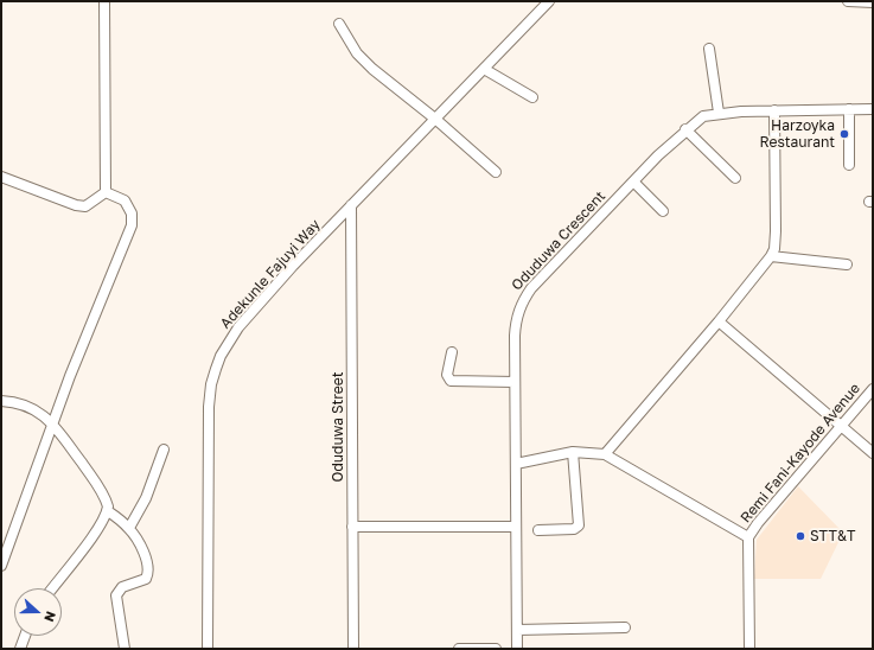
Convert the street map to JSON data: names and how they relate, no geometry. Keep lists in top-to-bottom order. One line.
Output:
{"streets":{"street":["Oduduwa Crescent","Adekunle Fajuyi Way","Oduduwa Street","Remi Fani-Kayode Avenue"]},"crossings":[["Adekunle Fajuyi Way","Oduduwa Street"]],"places":["Harzoyka Restaurant","STT&T"],"north":"right"}
